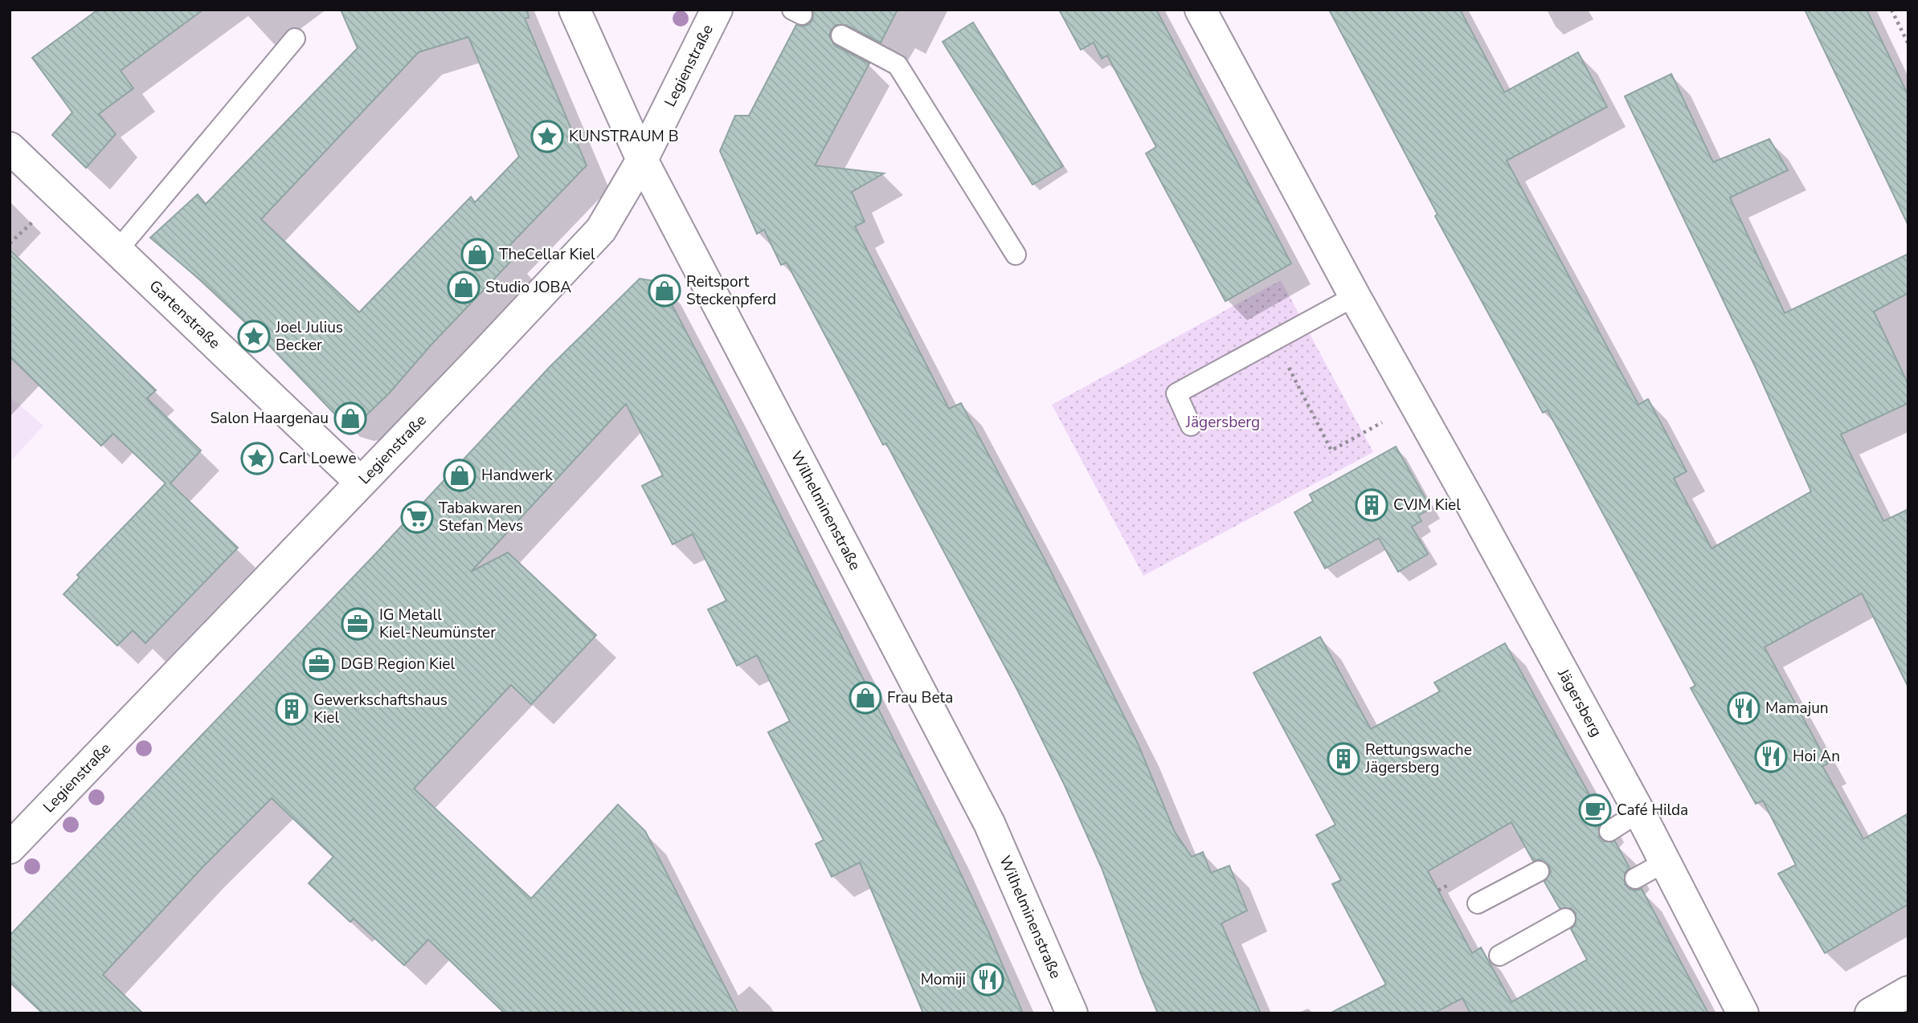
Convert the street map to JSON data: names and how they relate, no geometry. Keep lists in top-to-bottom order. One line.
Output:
{"streets":{"street":["Legienstraße","Gartenstraße","Wilhelminenstraße","Jägersberg"]},"crossings":[["Legienstraße","Gartenstraße"],["Legienstraße","Wilhelminenstraße"]],"parks":["Jägersberg"],"places":{"place":["KUNSTRAUM B","Joel Julius Becker","Carl Loewe"],"shop":["TheCellar Kiel","Studio JOBA","Reitsport Steckenpferd","Salon Haargenau","Handwerk","Frau Beta"],"building":["CVJM Kiel","Gewerkschaftshaus Kiel","Rettungswache Jägersberg"],"supermarket":["Tabakwaren Stefan Mevs"],"office":["IG Metall Kiel-Neumünster","DGB Region Kiel"],"restaurant":["Mamajun","Hoi An","Momiji"],"cafe":["Café Hilda"]}}
